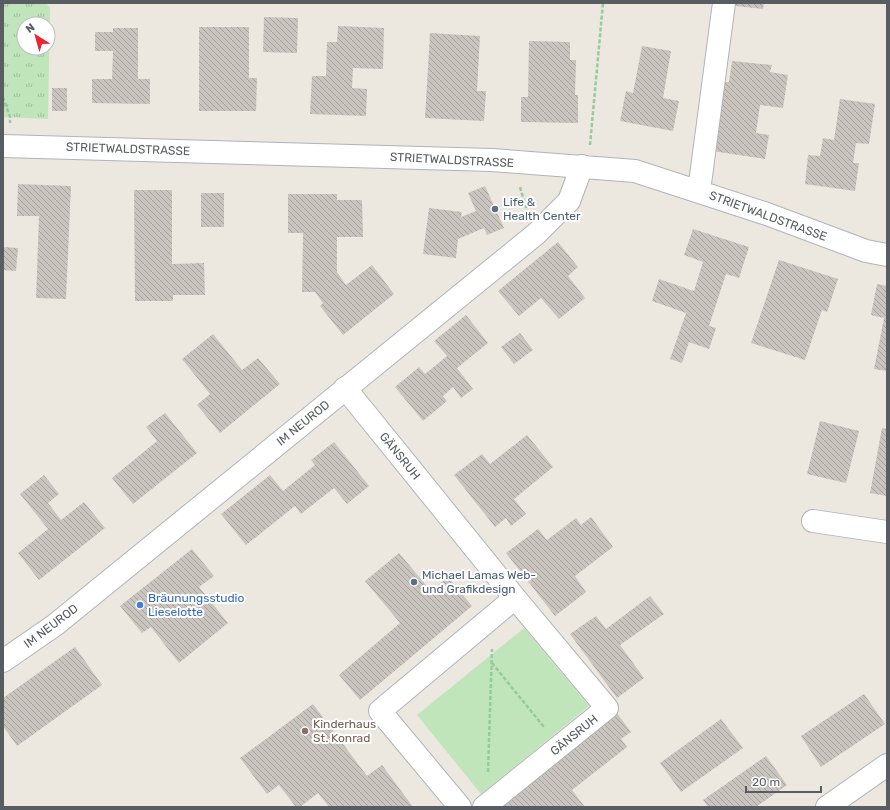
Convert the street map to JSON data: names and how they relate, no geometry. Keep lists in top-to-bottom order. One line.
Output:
{"streets":{"street":["STRIETWALDSTRASSE","IM NEUROD","GÄNSRUH"]},"crossings":[["STRIETWALDSTRASSE","IM NEUROD"],["IM NEUROD","GÄNSRUH"]],"places":["Life & Health Center","Michael Lamas Web- und Grafikdesign","Bräunungsstudio Lieselotte","Kinderhaus St. Konrad"],"scale_bar":"20 m","north":"top left"}
